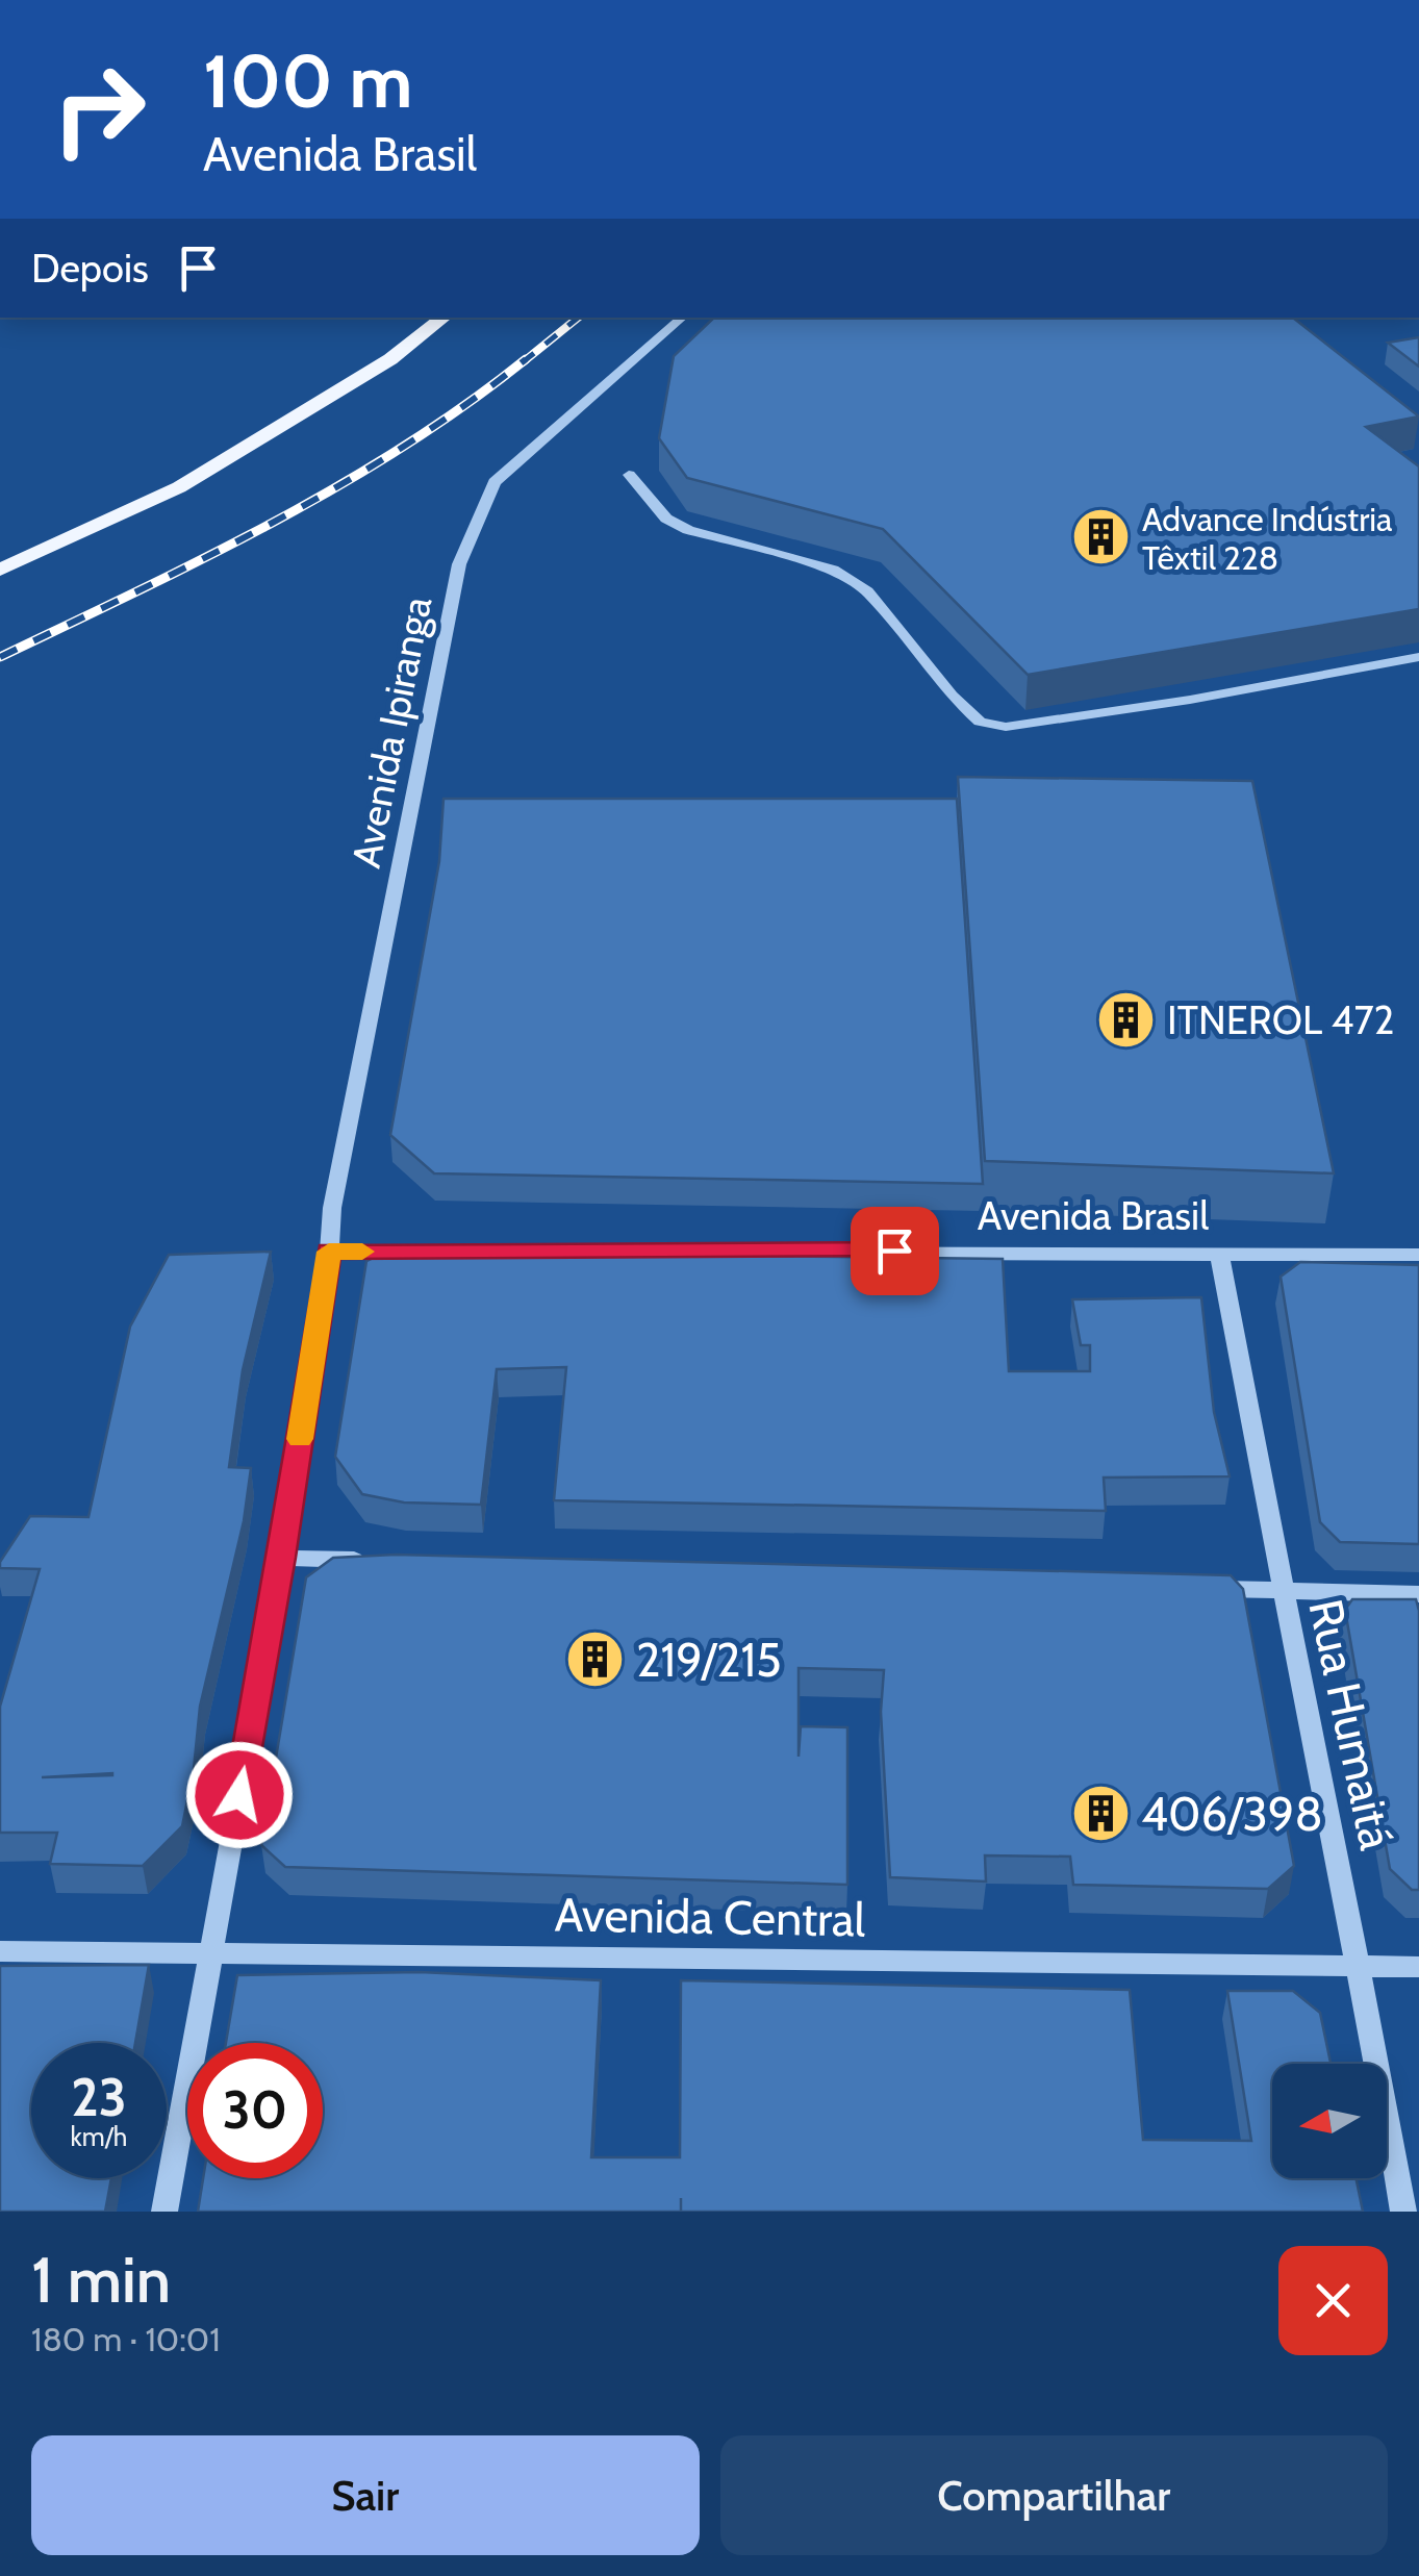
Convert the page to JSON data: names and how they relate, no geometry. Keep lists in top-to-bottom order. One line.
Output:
{"streets":{"street":["Avenida Ipiranga","Avenida Brasil","Rua Humaitá","Avenida Central"]},"crossings":[["Avenida Ipiranga","Avenida Brasil"],["Avenida Ipiranga","Avenida Central"],["Avenida Brasil","Rua Humaitá"],["Rua Humaitá","Avenida Central"]],"places":{"building":["Advance Indústria Têxtil 228","ITNEROL 472","219/215","406/398"]},"north":"left","page":{"turn":["100 m","Avenida Brasil"],"then":"Depois","speed":"23 km/h","limit":"30","heading":["1 min","180 m · 10:01"],"buttons":["Sair","Compartilhar"]}}
